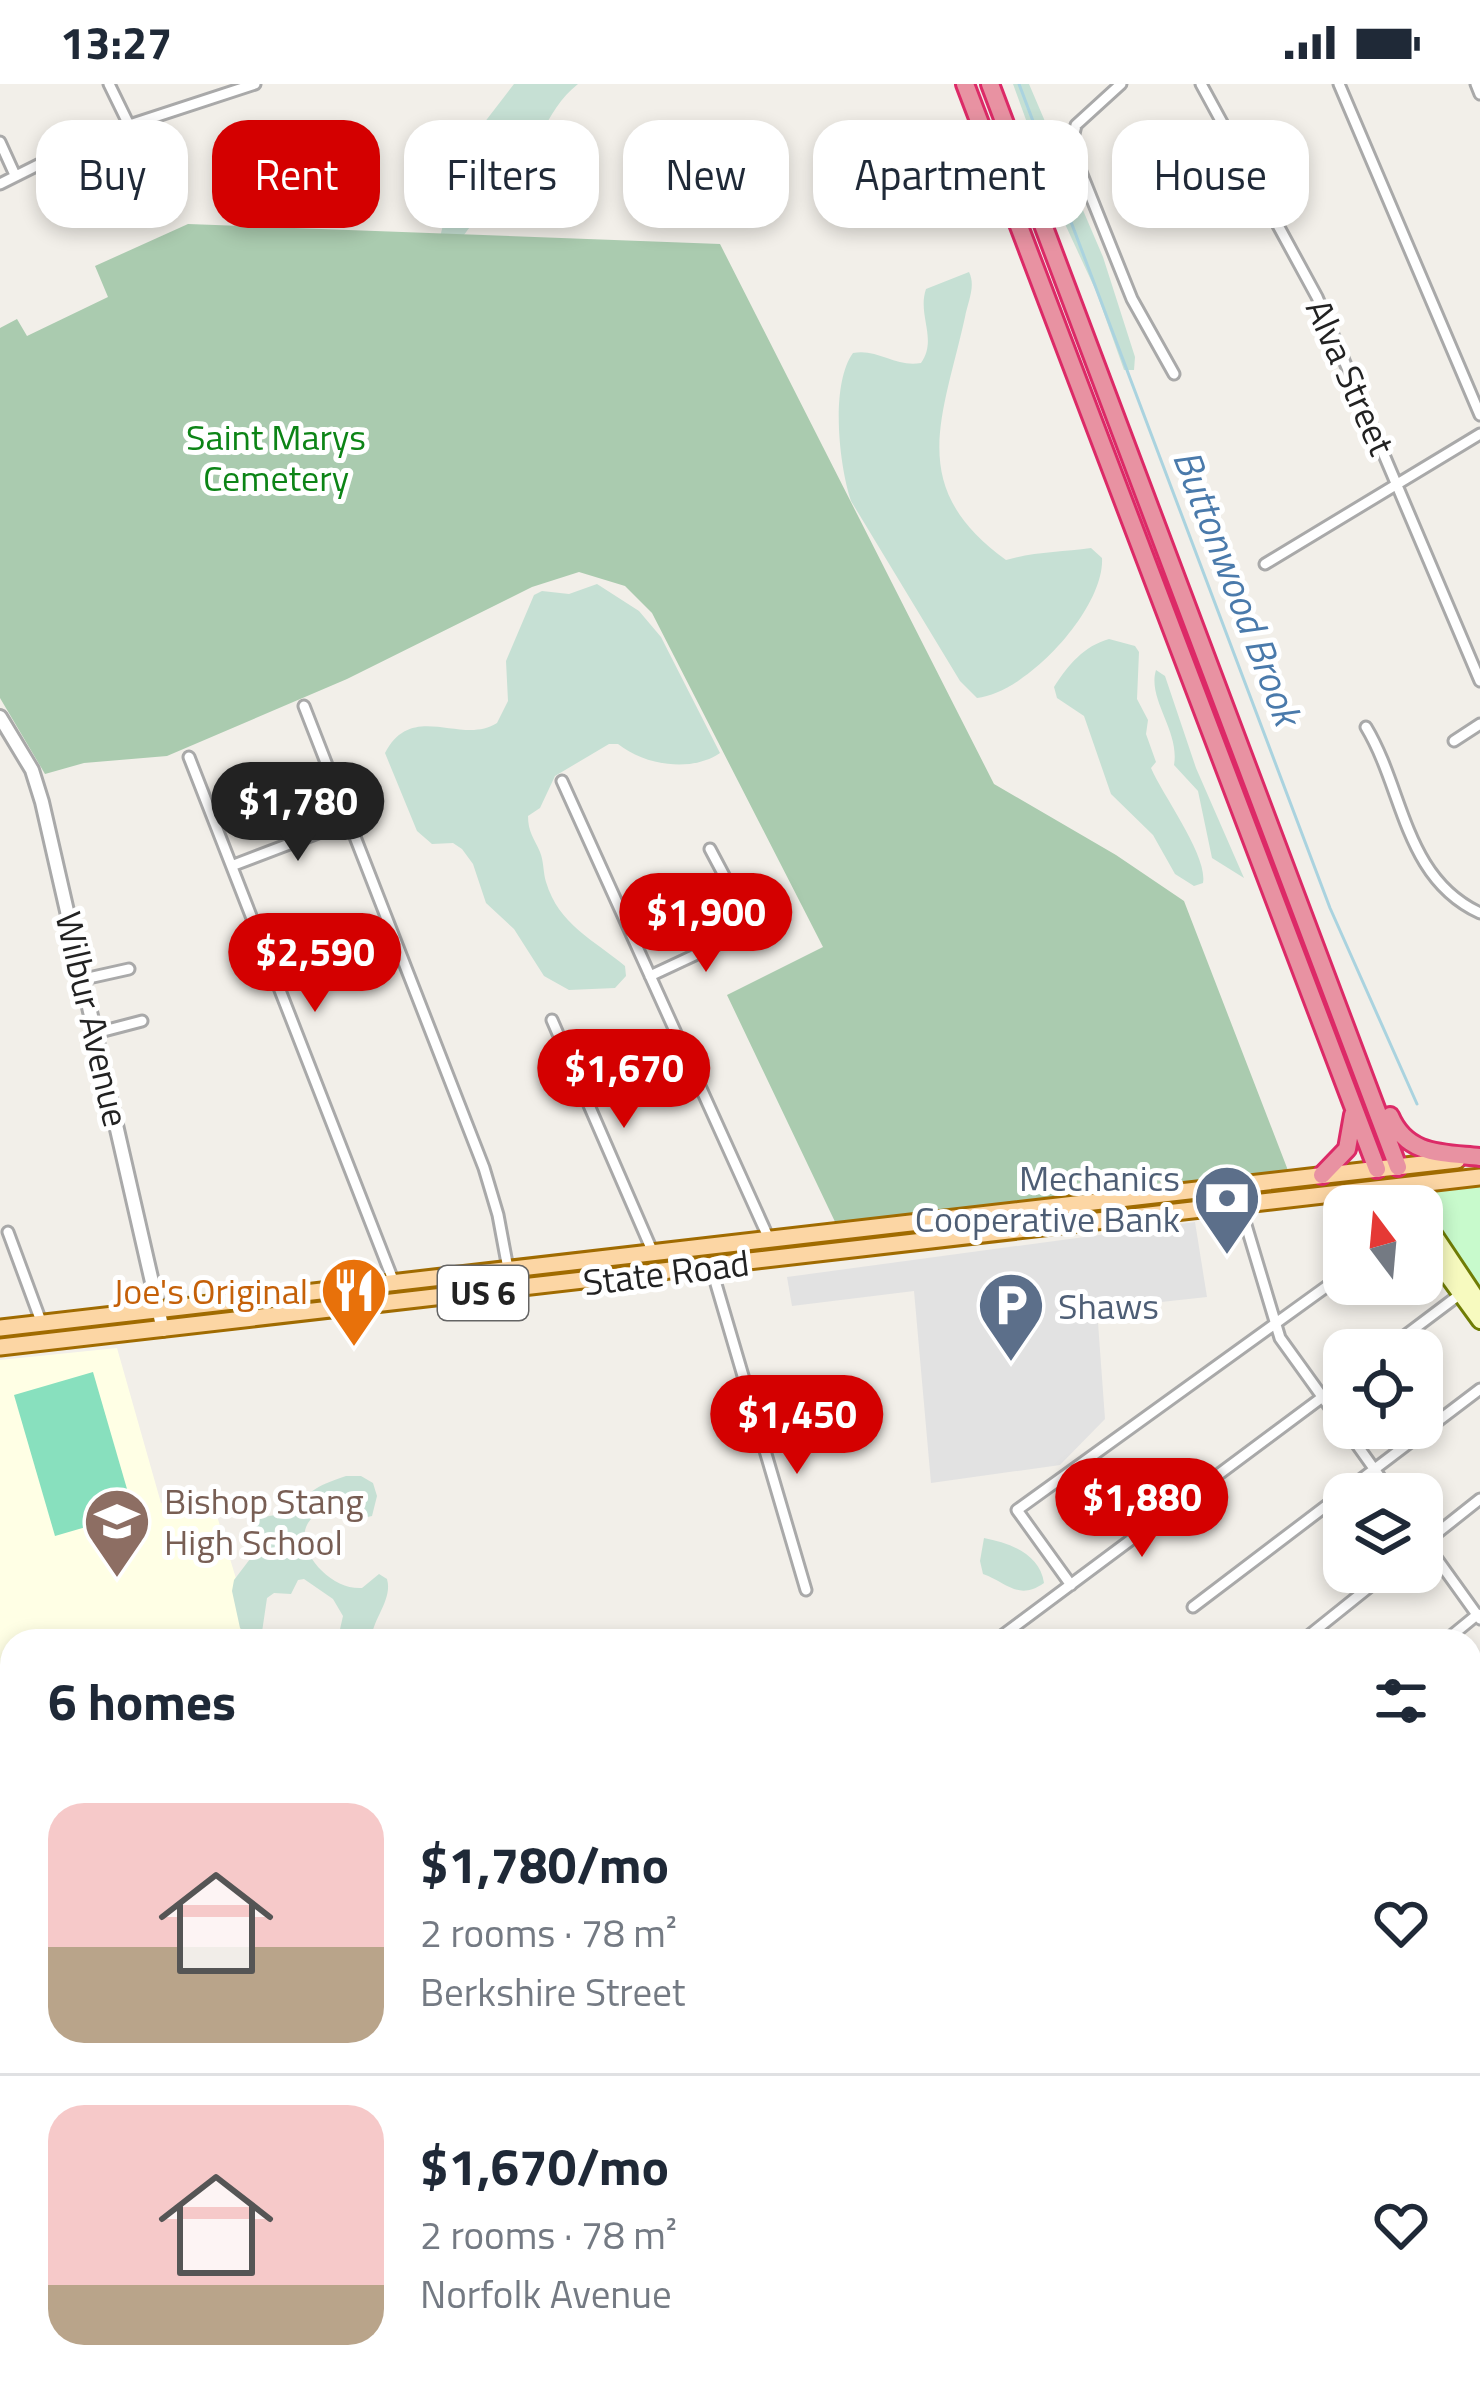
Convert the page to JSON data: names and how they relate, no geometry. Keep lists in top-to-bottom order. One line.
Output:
{"streets":{"main road":["State Road","US 6"],"street":["Alva Street","Wilbur Avenue"]},"crossings":[["Wilbur Avenue","State Road"],["State Road","US 6"]],"water":["Buttonwood Brook"],"parks":["Saint Marys Cemetery"],"places":{"bank":["Mechanics Cooperative Bank"],"restaurant":["Joe's Original"],"parking":["Shaws"],"school or university":["Bishop Stang High School"]},"north":"top","page":{"status":"13:27","chip":["Buy","Rent","Filters","New","Apartment","House"],"price":["$1,780","$1,900","$2,590","$1,670","$1,450","$1,880"],"heading":"6 homes","list":[{"name":"$1,780/mo","note":"2 rooms · 78 m² · Berkshire Street"},{"name":"$1,670/mo","note":"2 rooms · 78 m² · Norfolk Avenue"}]}}
